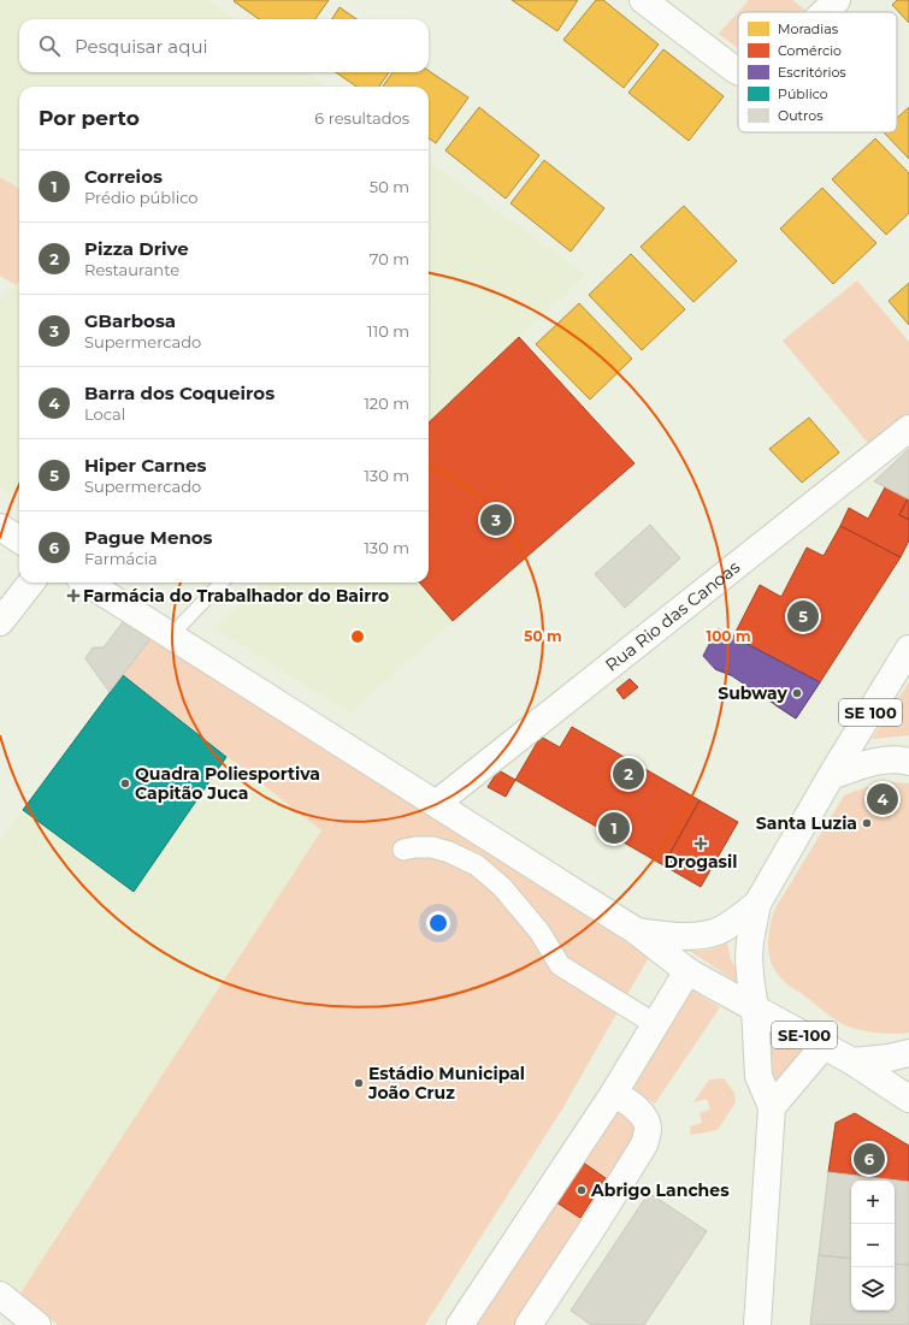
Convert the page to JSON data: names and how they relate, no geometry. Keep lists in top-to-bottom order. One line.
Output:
{"streets":{"street":["Rua Rio das Canoas","SE 100","SE-100"]},"crossings":[["SE 100","SE-100"]],"places":{"health":["Farmácia do Trabalhador do Bairro","Drogasil"],"other":["Subway","Quadra Poliesportiva Capitão Juca","Santa Luzia","Estádio Municipal João Cruz","Abrigo Lanches"]},"legend":["Moradias","Comércio","Escritórios","Público","Outros"],"page":{"search":"Pesquisar aqui","heading":["Por perto","6 resultados"],"list":[{"mark":"1","name":"Correios","note":"Prédio público","value":"50 m"},{"mark":"2","name":"Pizza Drive","note":"Restaurante","value":"70 m"},{"mark":"3","name":"GBarbosa","note":"Supermercado","value":"110 m"},{"mark":"4","name":"Barra dos Coqueiros","note":"Local","value":"120 m"},{"mark":"5","name":"Hiper Carnes","note":"Supermercado","value":"130 m"},{"mark":"6","name":"Pague Menos","note":"Farmácia","value":"130 m"}],"pins":["3","5","2","4","1","6"],"map_buttons":["+","−"]},"rings":["50 m","100 m"]}
